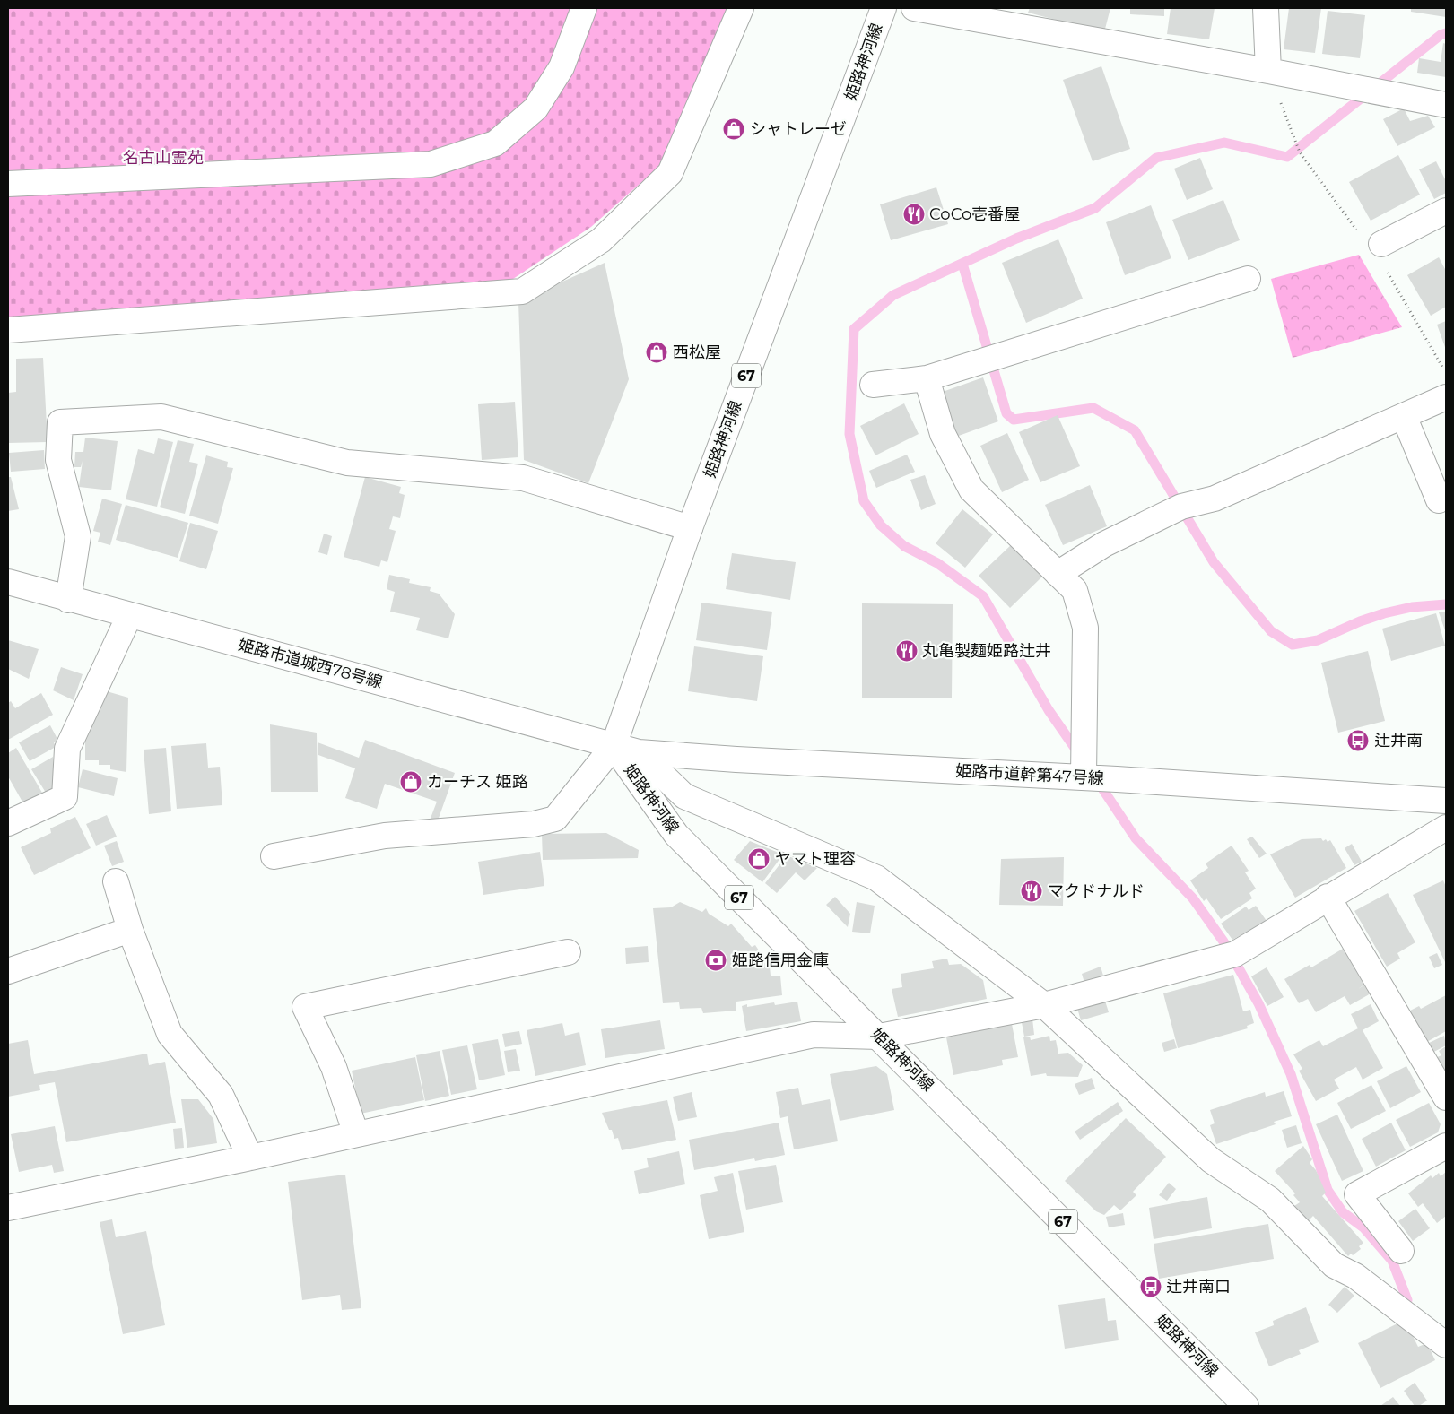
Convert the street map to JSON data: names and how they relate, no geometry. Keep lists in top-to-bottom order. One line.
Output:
{"streets":{"street":["姫路神河線","67","姫路市道城西78号線","姫路市道幹第47号線"]},"crossings":[["姫路神河線","姫路市道城西78号線"],["姫路神河線","姫路市道幹第47号線"],["姫路市道城西78号線","姫路市道幹第47号線"]],"parks":["名古山霊苑"],"places":{"shop":["シャトレーゼ","西松屋","カーチス 姫路","ヤマト理容"],"restaurant":["CoCo壱番屋","丸亀製麺姫路辻井","マクドナルド"],"bus stop":["辻井南","辻井南口"],"bank":["姫路信用金庫"]}}
